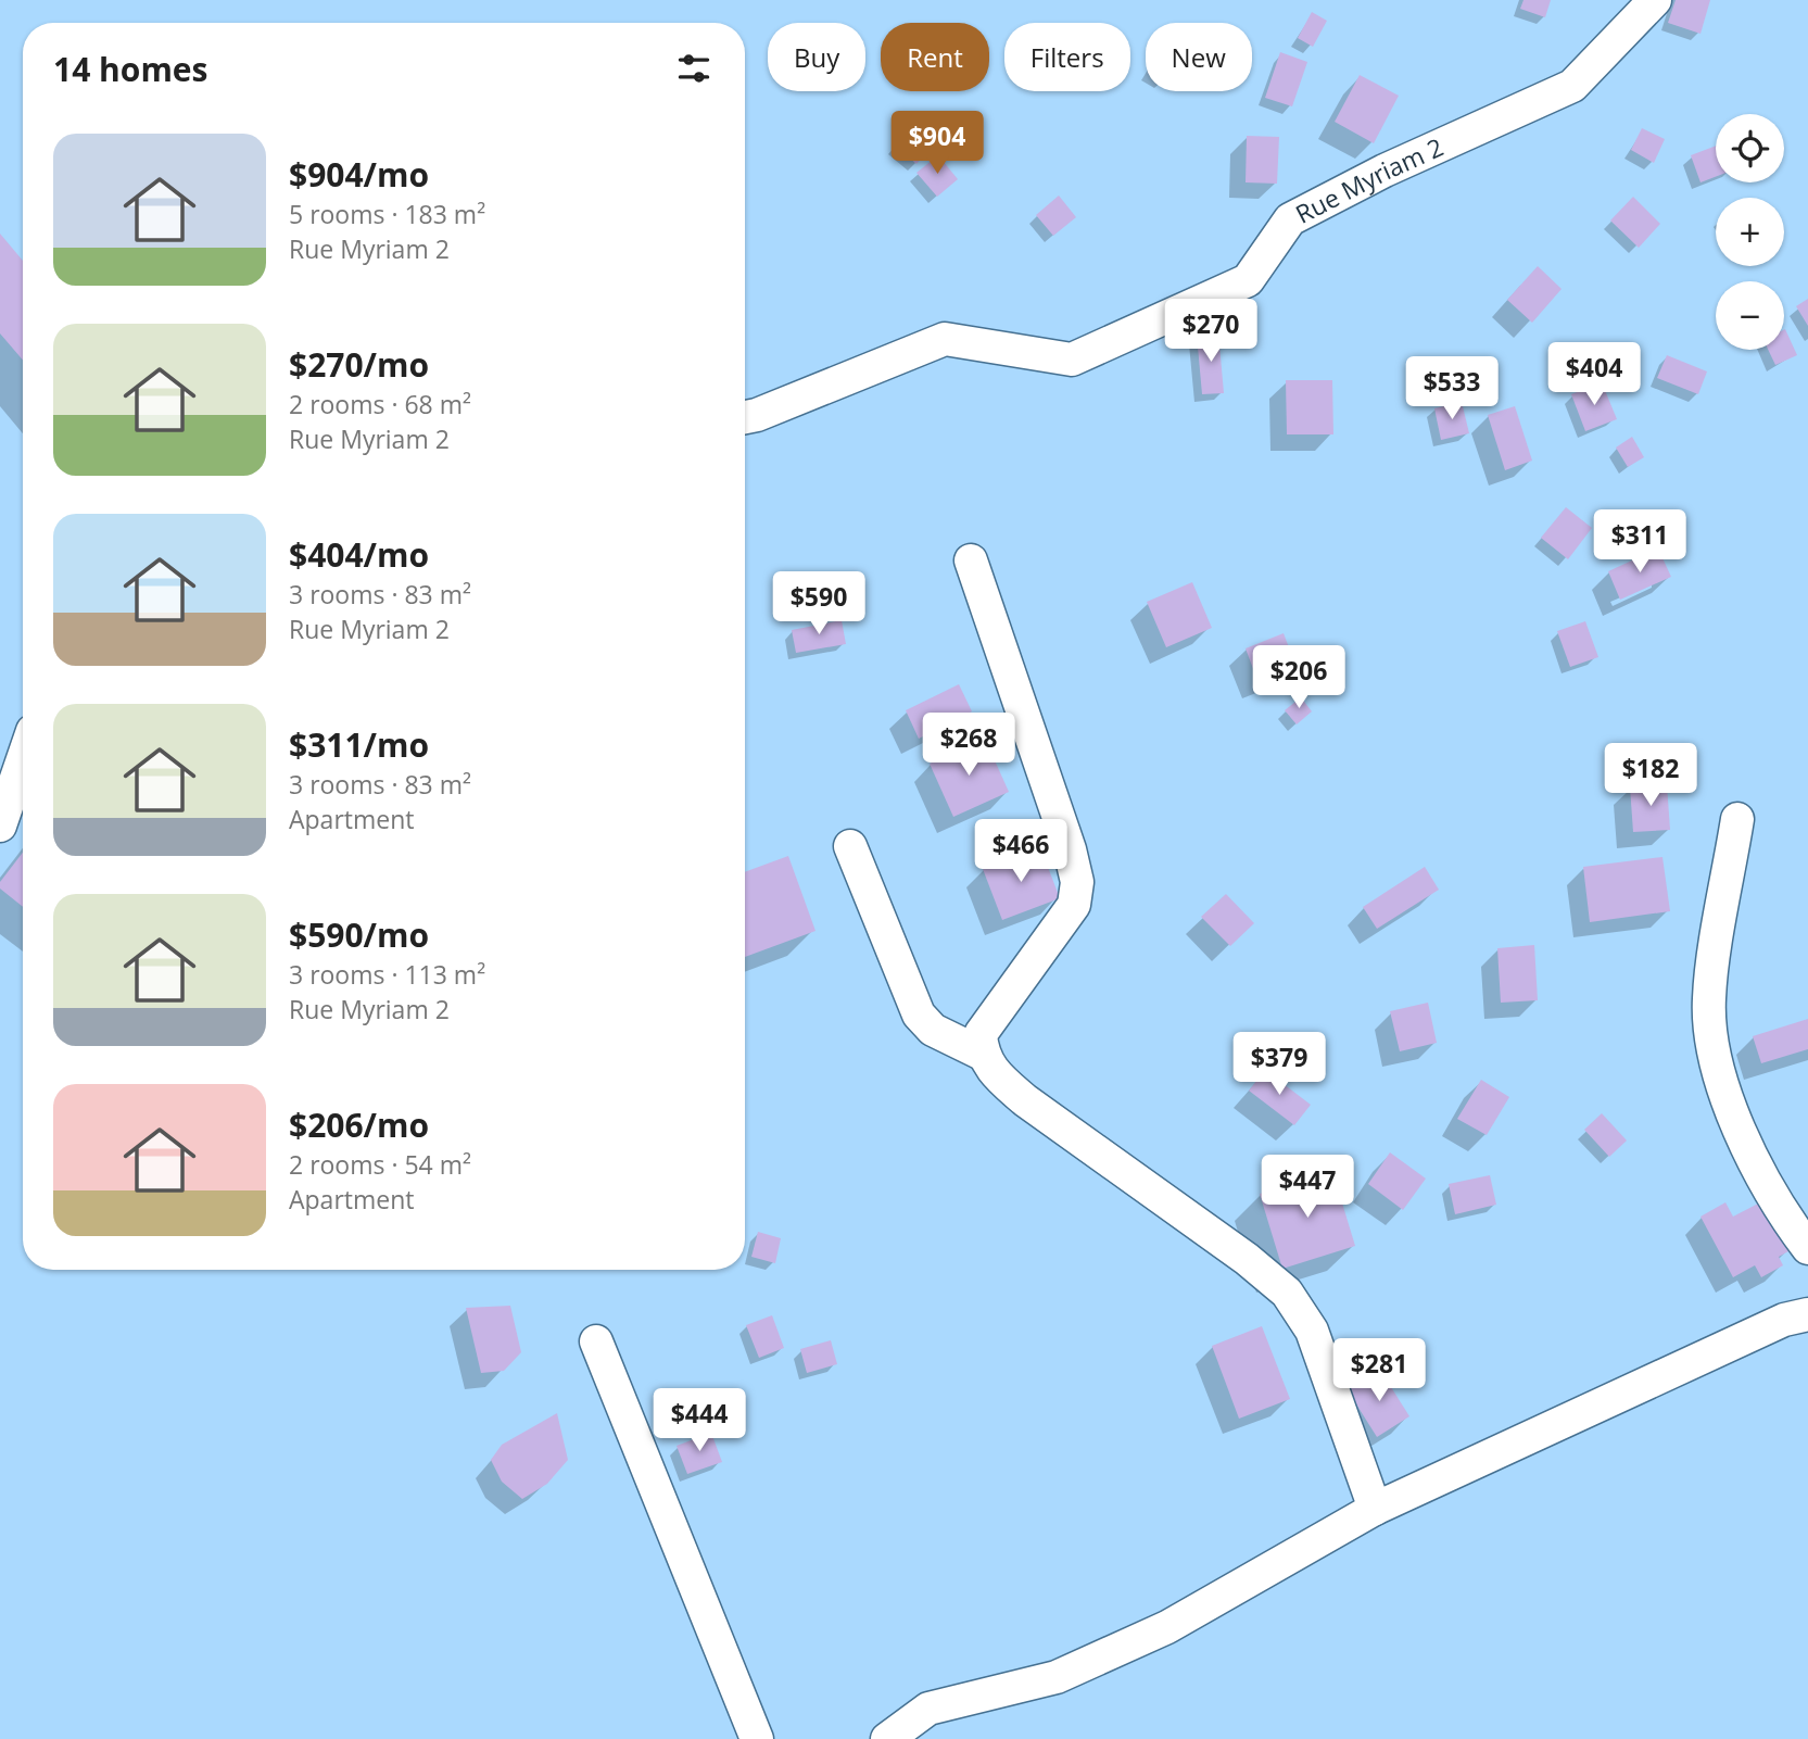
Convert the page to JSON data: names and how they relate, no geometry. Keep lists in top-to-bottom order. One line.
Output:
{"streets":{"street":["Rue Myriam 2"]},"page":{"chip":["Buy","Rent","Filters","New"],"heading":"14 homes","price":["$904","$270","$404","$533","$311","$590","$206","$268","$182","$466","$379","$447","$281","$444"],"map_buttons":["+","−"],"list":[{"name":"$904/mo","note":"5 rooms · 183 m² · Rue Myriam 2"},{"name":"$270/mo","note":"2 rooms · 68 m² · Rue Myriam 2"},{"name":"$404/mo","note":"3 rooms · 83 m² · Rue Myriam 2"},{"name":"$311/mo","note":"3 rooms · 83 m² · Apartment"},{"name":"$590/mo","note":"3 rooms · 113 m² · Rue Myriam 2"},{"name":"$206/mo","note":"2 rooms · 54 m² · Apartment"}]}}
